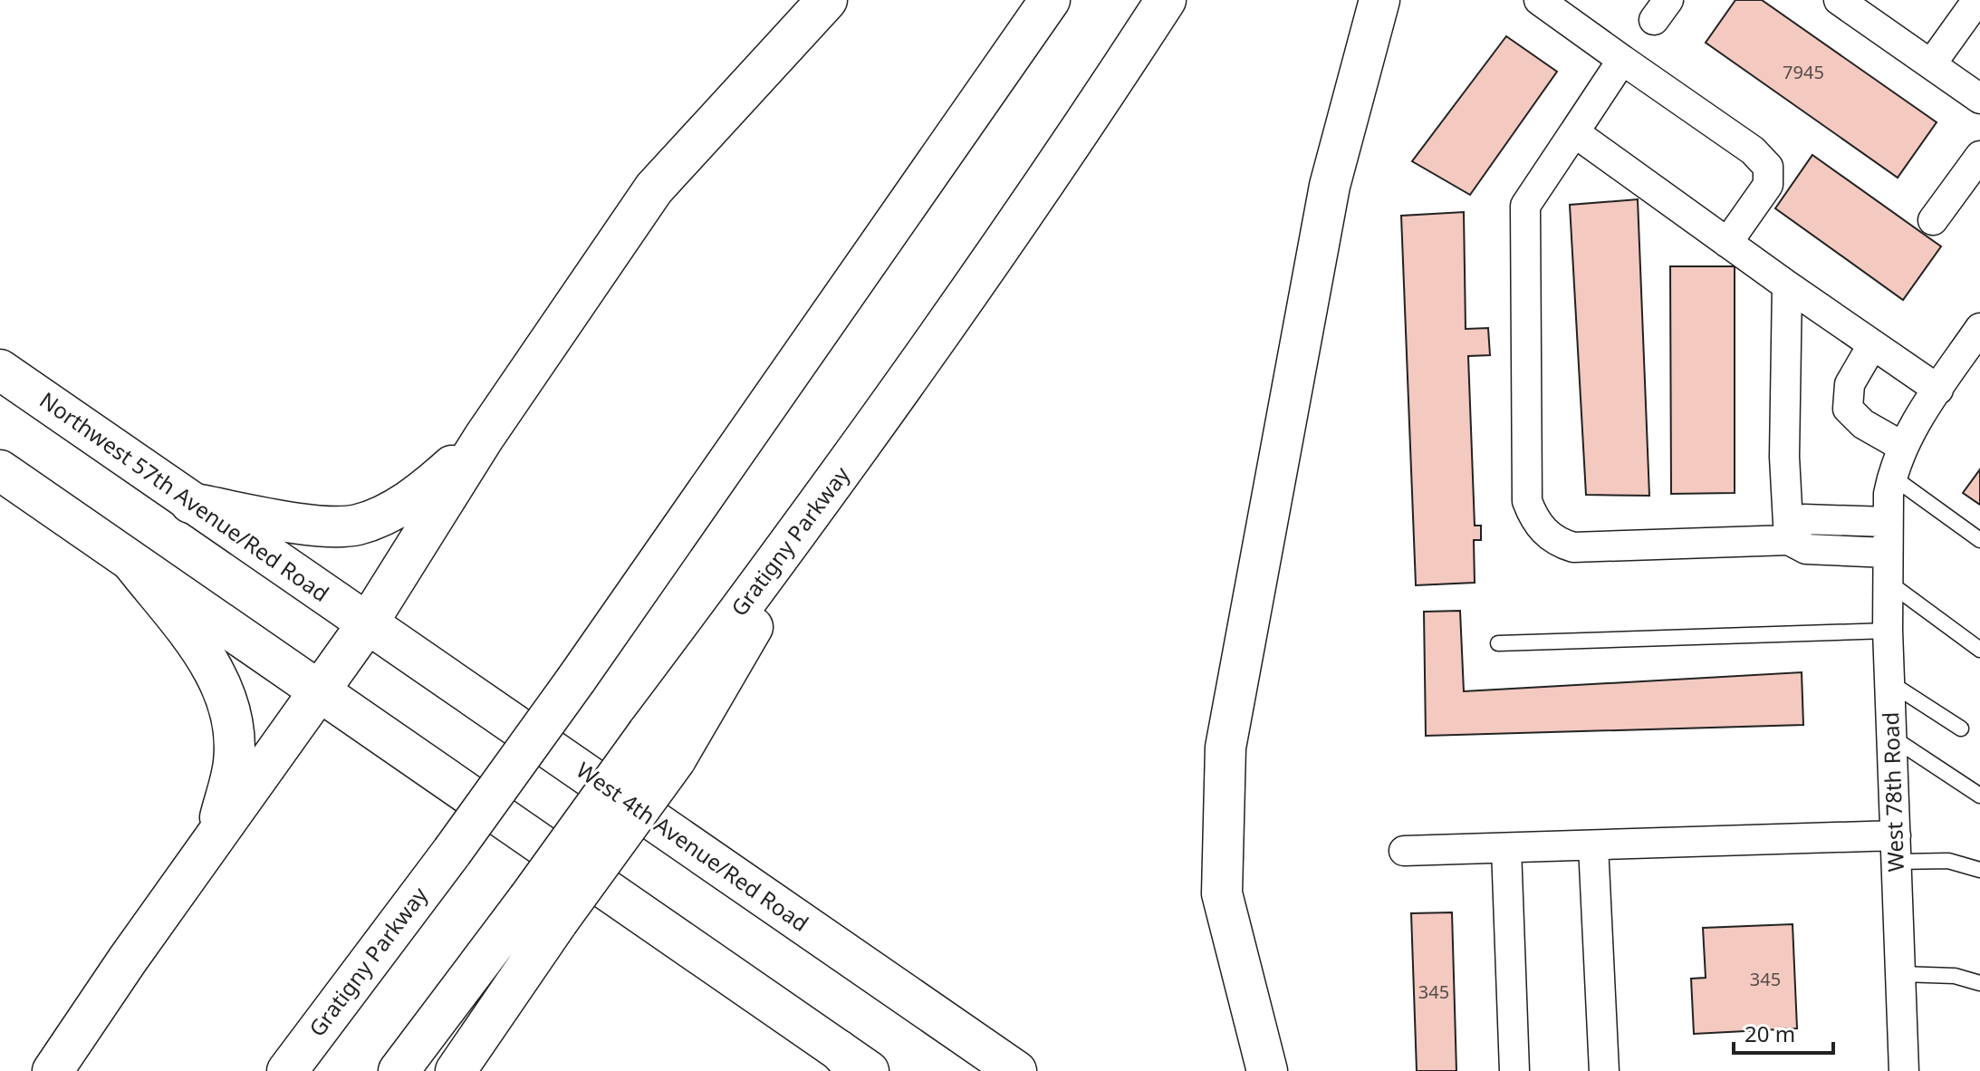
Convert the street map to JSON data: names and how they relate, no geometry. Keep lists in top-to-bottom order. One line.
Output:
{"streets":{"main road":["Northwest 57th Avenue/Red Road","Gratigny Parkway","West 4th Avenue/Red Road"],"street":["West 78th Road"]},"crossings":[["Northwest 57th Avenue/Red Road","West 4th Avenue/Red Road"]],"house_numbers":["7945","345","345"],"scale_bar":"20 m"}
